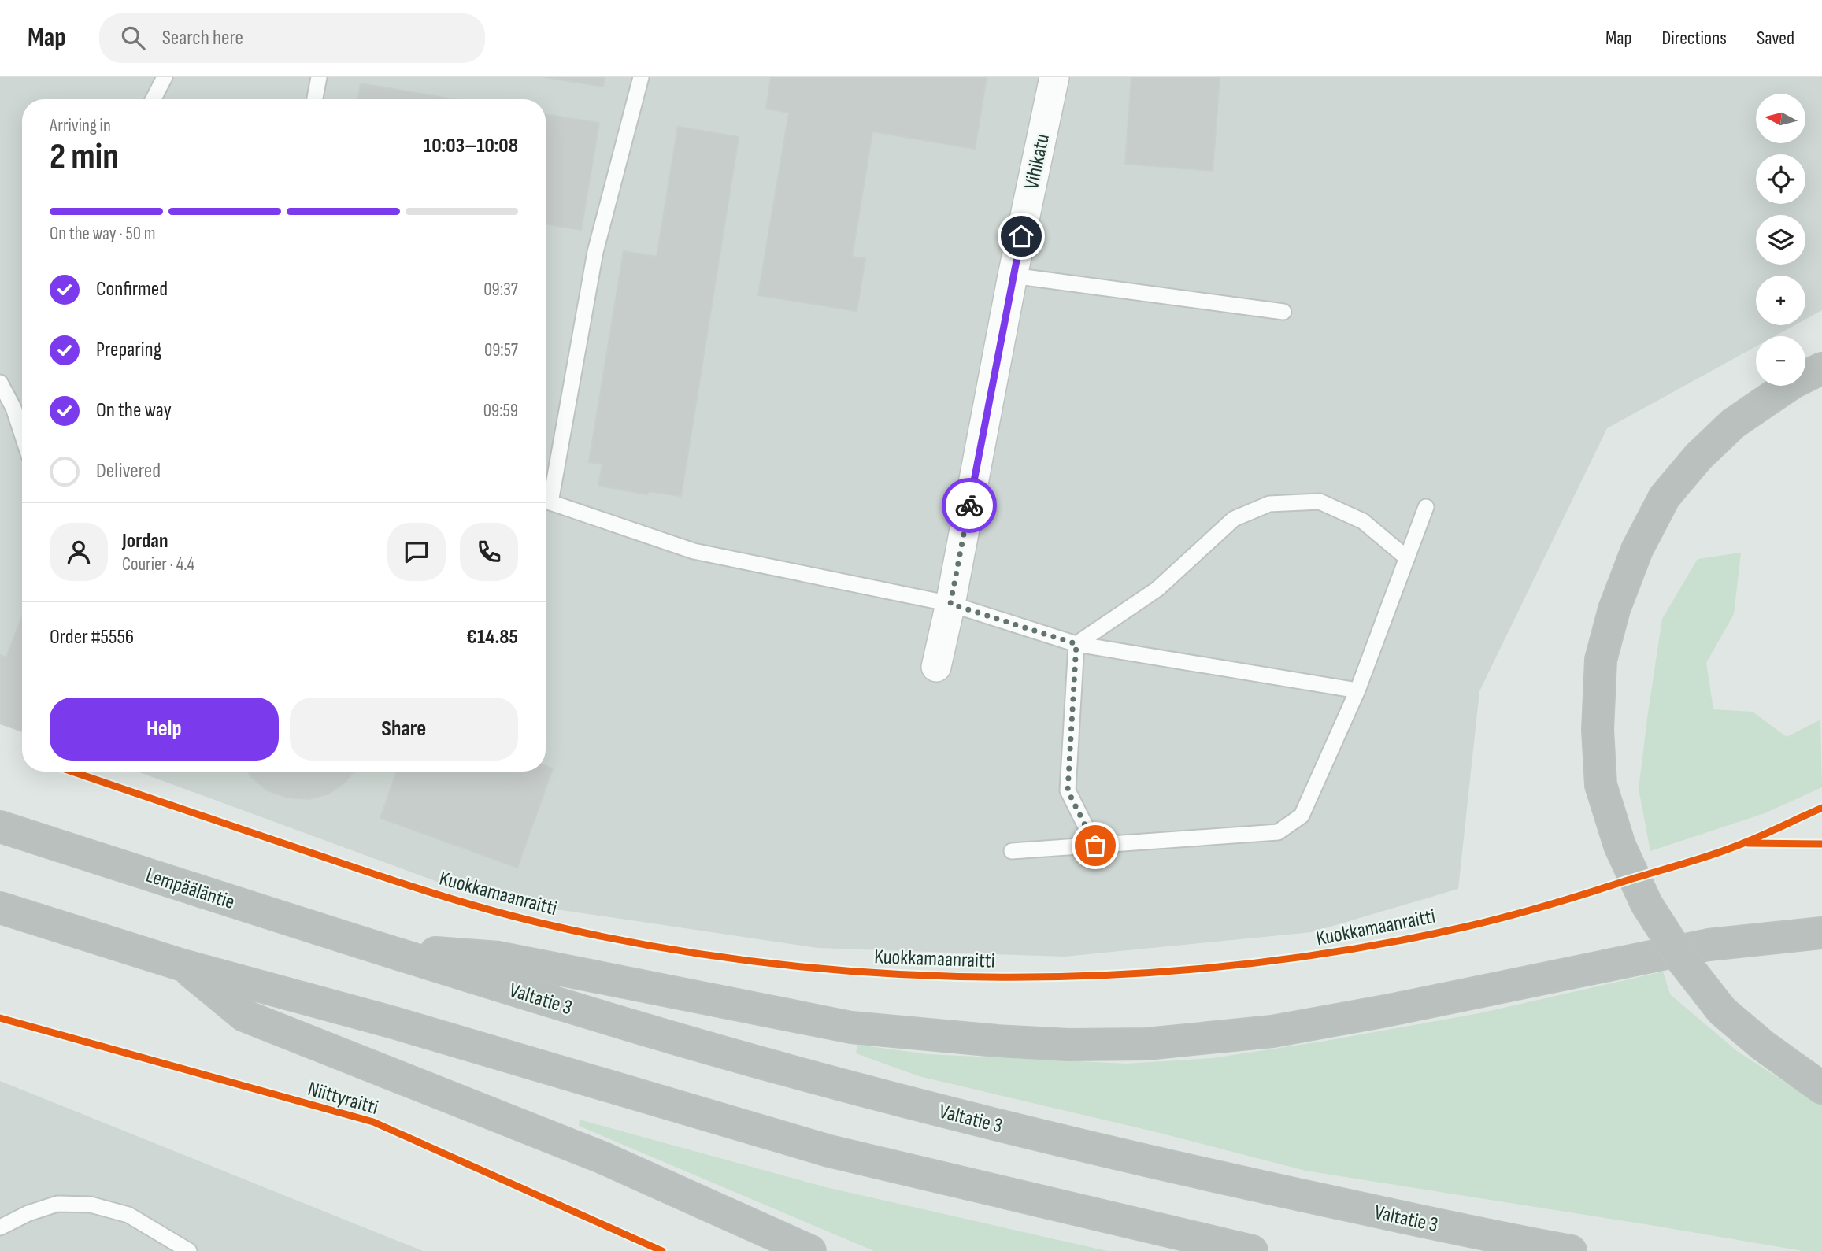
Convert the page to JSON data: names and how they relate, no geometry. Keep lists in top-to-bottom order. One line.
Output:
{"streets":{"highway":["Lempääläntie","Valtatie 3"],"street":["Vihikatu"],"cycle path":["Kuokkamaanraitti","Niittyraitti"]},"crossings":[["Lempääläntie","Valtatie 3"]],"north":"left","page":{"header":"Map","search":"Search here","nav":["Map","Directions","Saved"],"map_buttons":["+","−"],"heading":["2 min","Arriving in","10:03–10:08"],"panel":["Jordan","Courier · 4.4","Order #5556","€14.85"],"bar":"On the way · 50 m","list":[["Confirmed","09:37"],["Preparing","09:57"],["On the way","09:59"],"Delivered"],"buttons":["Help","Share"]}}
